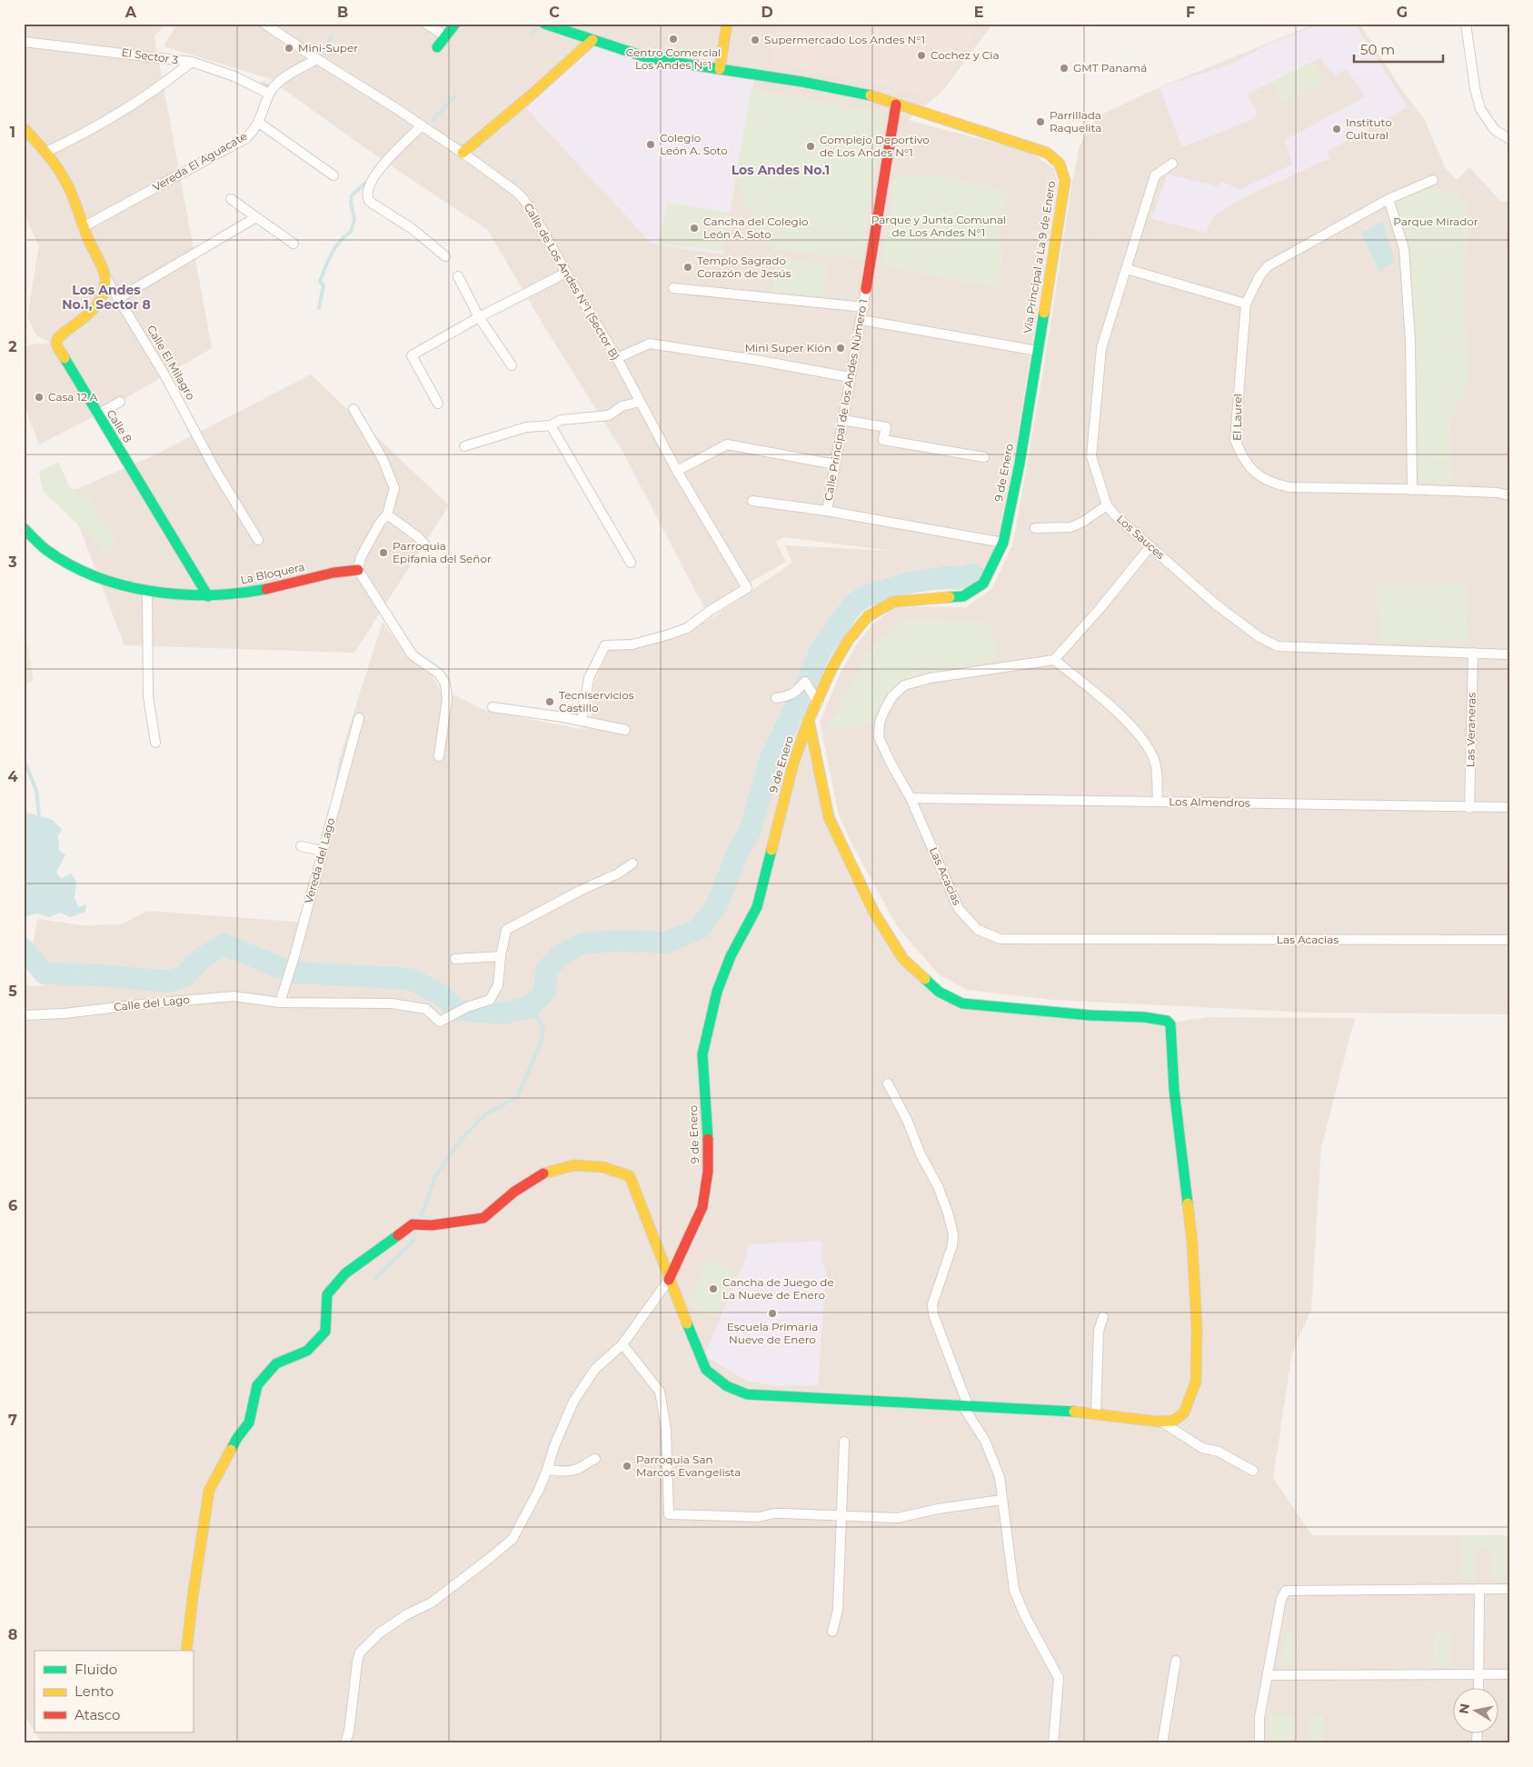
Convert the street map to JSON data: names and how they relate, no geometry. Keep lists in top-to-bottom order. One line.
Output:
{"streets":{"street":["El Sector 3","Vereda El Aguacate","Vía Principal a La 9 de Enero","Calle de Los Andes N°1 (Sector B)","Calle El Milagro","Calle Principal de los Andes Número 1","El Laurel","Calle 8","9 de Enero","Los Sauces","La Bloquera","Las Veraneras","Los Almendros","Vereda del Lago","Las Acacias","Calle del Lago"]},"crossings":[["El Sector 3","Vereda El Aguacate"],["Vereda El Aguacate","Calle de Los Andes N°1 (Sector B)"],["Vereda El Aguacate","Calle El Milagro"],["Vía Principal a La 9 de Enero","9 de Enero"],["Calle El Milagro","Calle 8"],["Calle 8","La Bloquera"],["Los Sauces","Las Veraneras"],["Las Veraneras","Los Almendros"],["Los Almendros","Las Acacias"],["Vereda del Lago","Calle del Lago"]],"districts":["Los Andes No.1","Los Andes No.1, Sector 8"],"parks":["Parque y Junta Comunal de Los Andes N°1","Parque Mirador"],"places":["Centro Comercial Los Andes N°1","Supermercado Los Andes N°1","Mini-Super","Cochez y Cia","GMT Panamá","Parrillada Raquelita","Instituto Cultural","Colegio León A. Soto","Complejo Deportivo de Los Andes N°1","Cancha del Colegio León A. Soto","Templo Sagrado Corazón de Jesús","Mini Super Kión","Casa 12 A","Parroquia Epifania del Señor","Tecniservicios Castillo","Cancha de Juego de La Nueve de Enero","Escuela Primaria Nueve de Enero","Parroquia San Marcos Evangelista"],"legend":["Fluido","Lento","Atasco"],"scale_bar":"50 m","north":"left","grid":{"columns":["A","B","C","D","E","F","G"],"rows":["1","2","3","4","5","6","7","8"]}}
